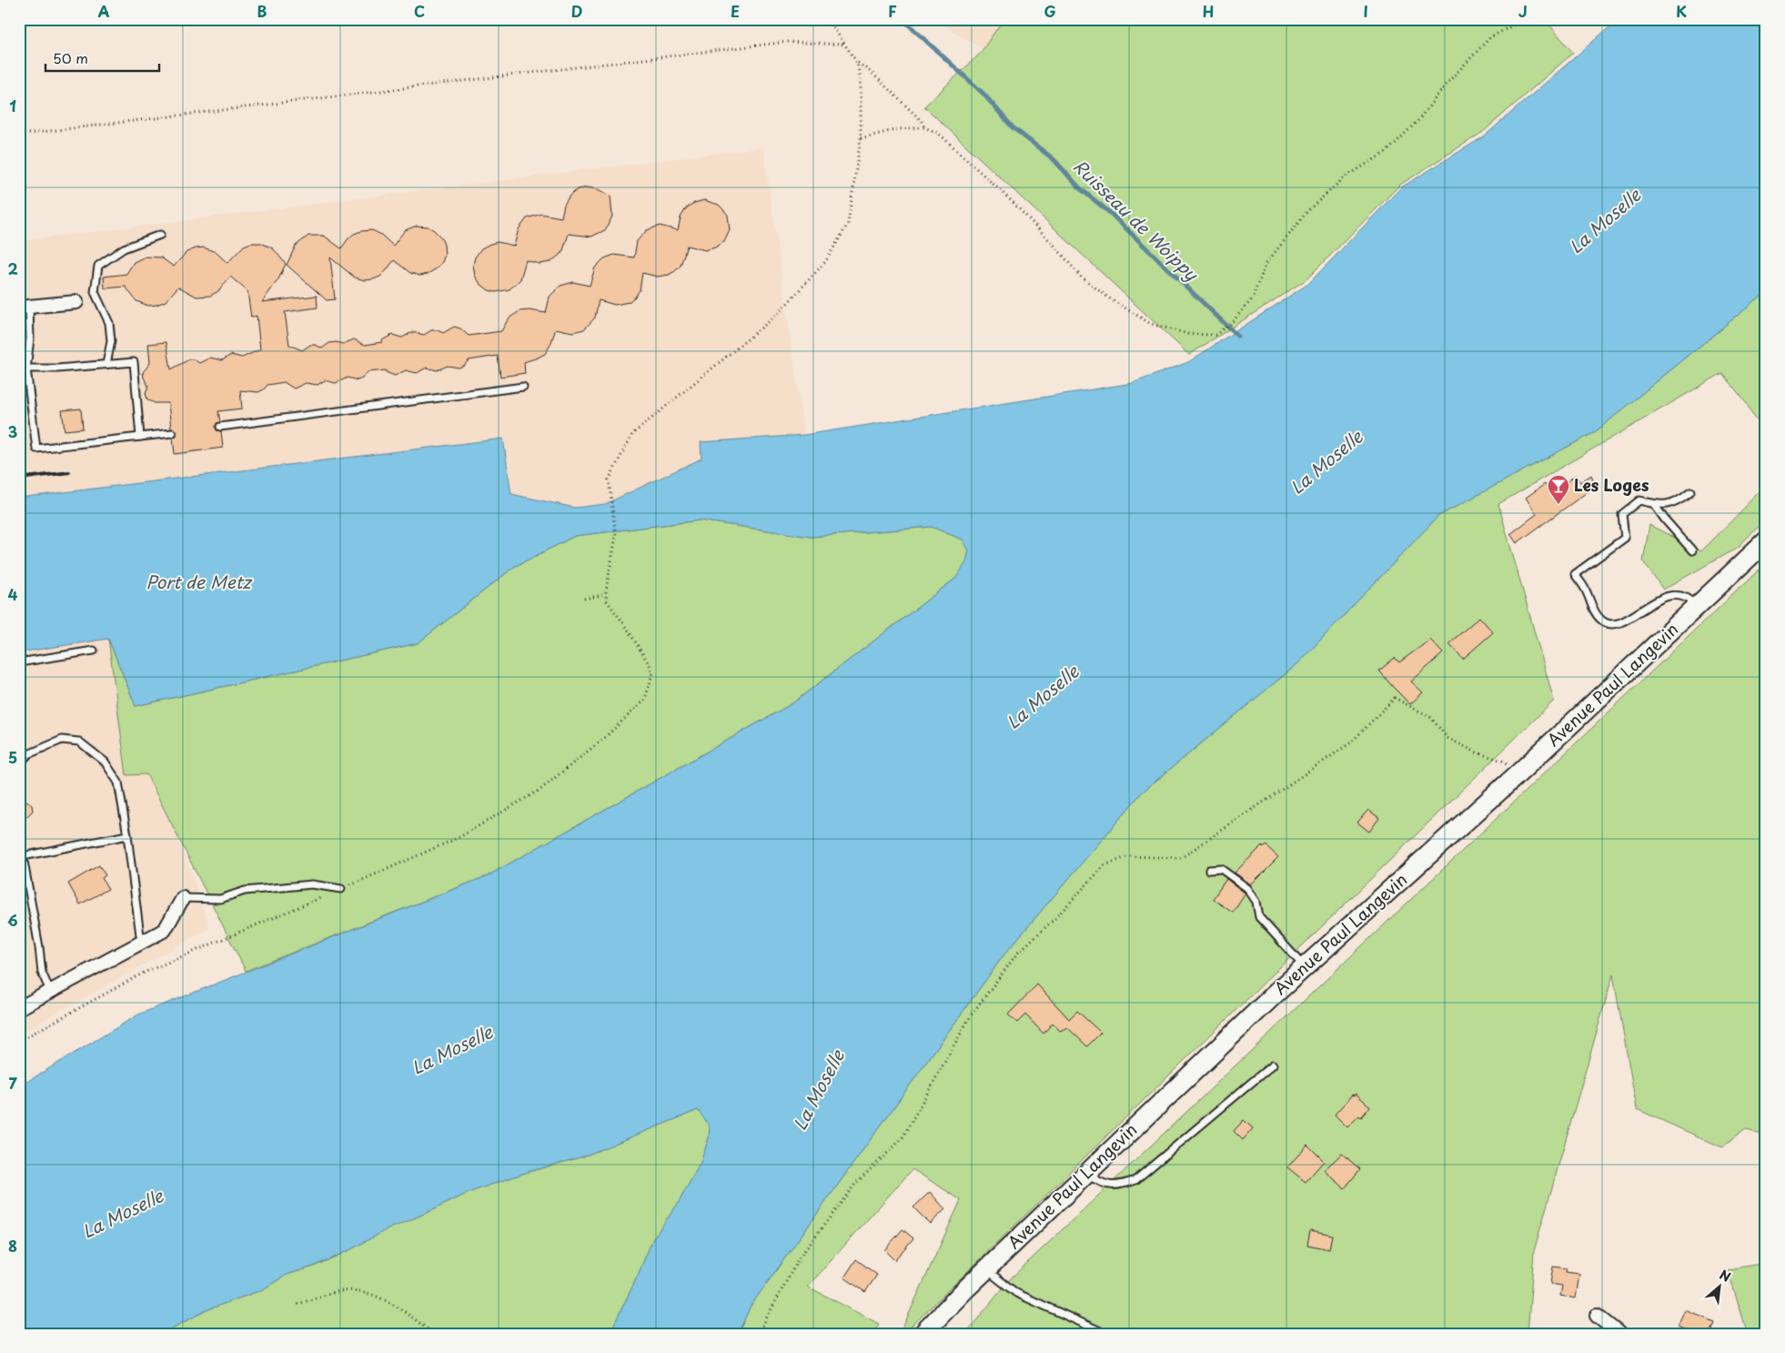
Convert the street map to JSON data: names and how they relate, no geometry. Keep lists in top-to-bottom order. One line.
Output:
{"streets":{"main road":["Avenue Paul Langevin"]},"water":["Ruisseau de Woippy","La Moselle","Port de Metz"],"places":{"bar":["Les Loges"]},"scale_bar":"50 m","north":"top right","grid":{"columns":["A","B","C","D","E","F","G","H","I","J","K"],"rows":["1","2","3","4","5","6","7","8"]}}
